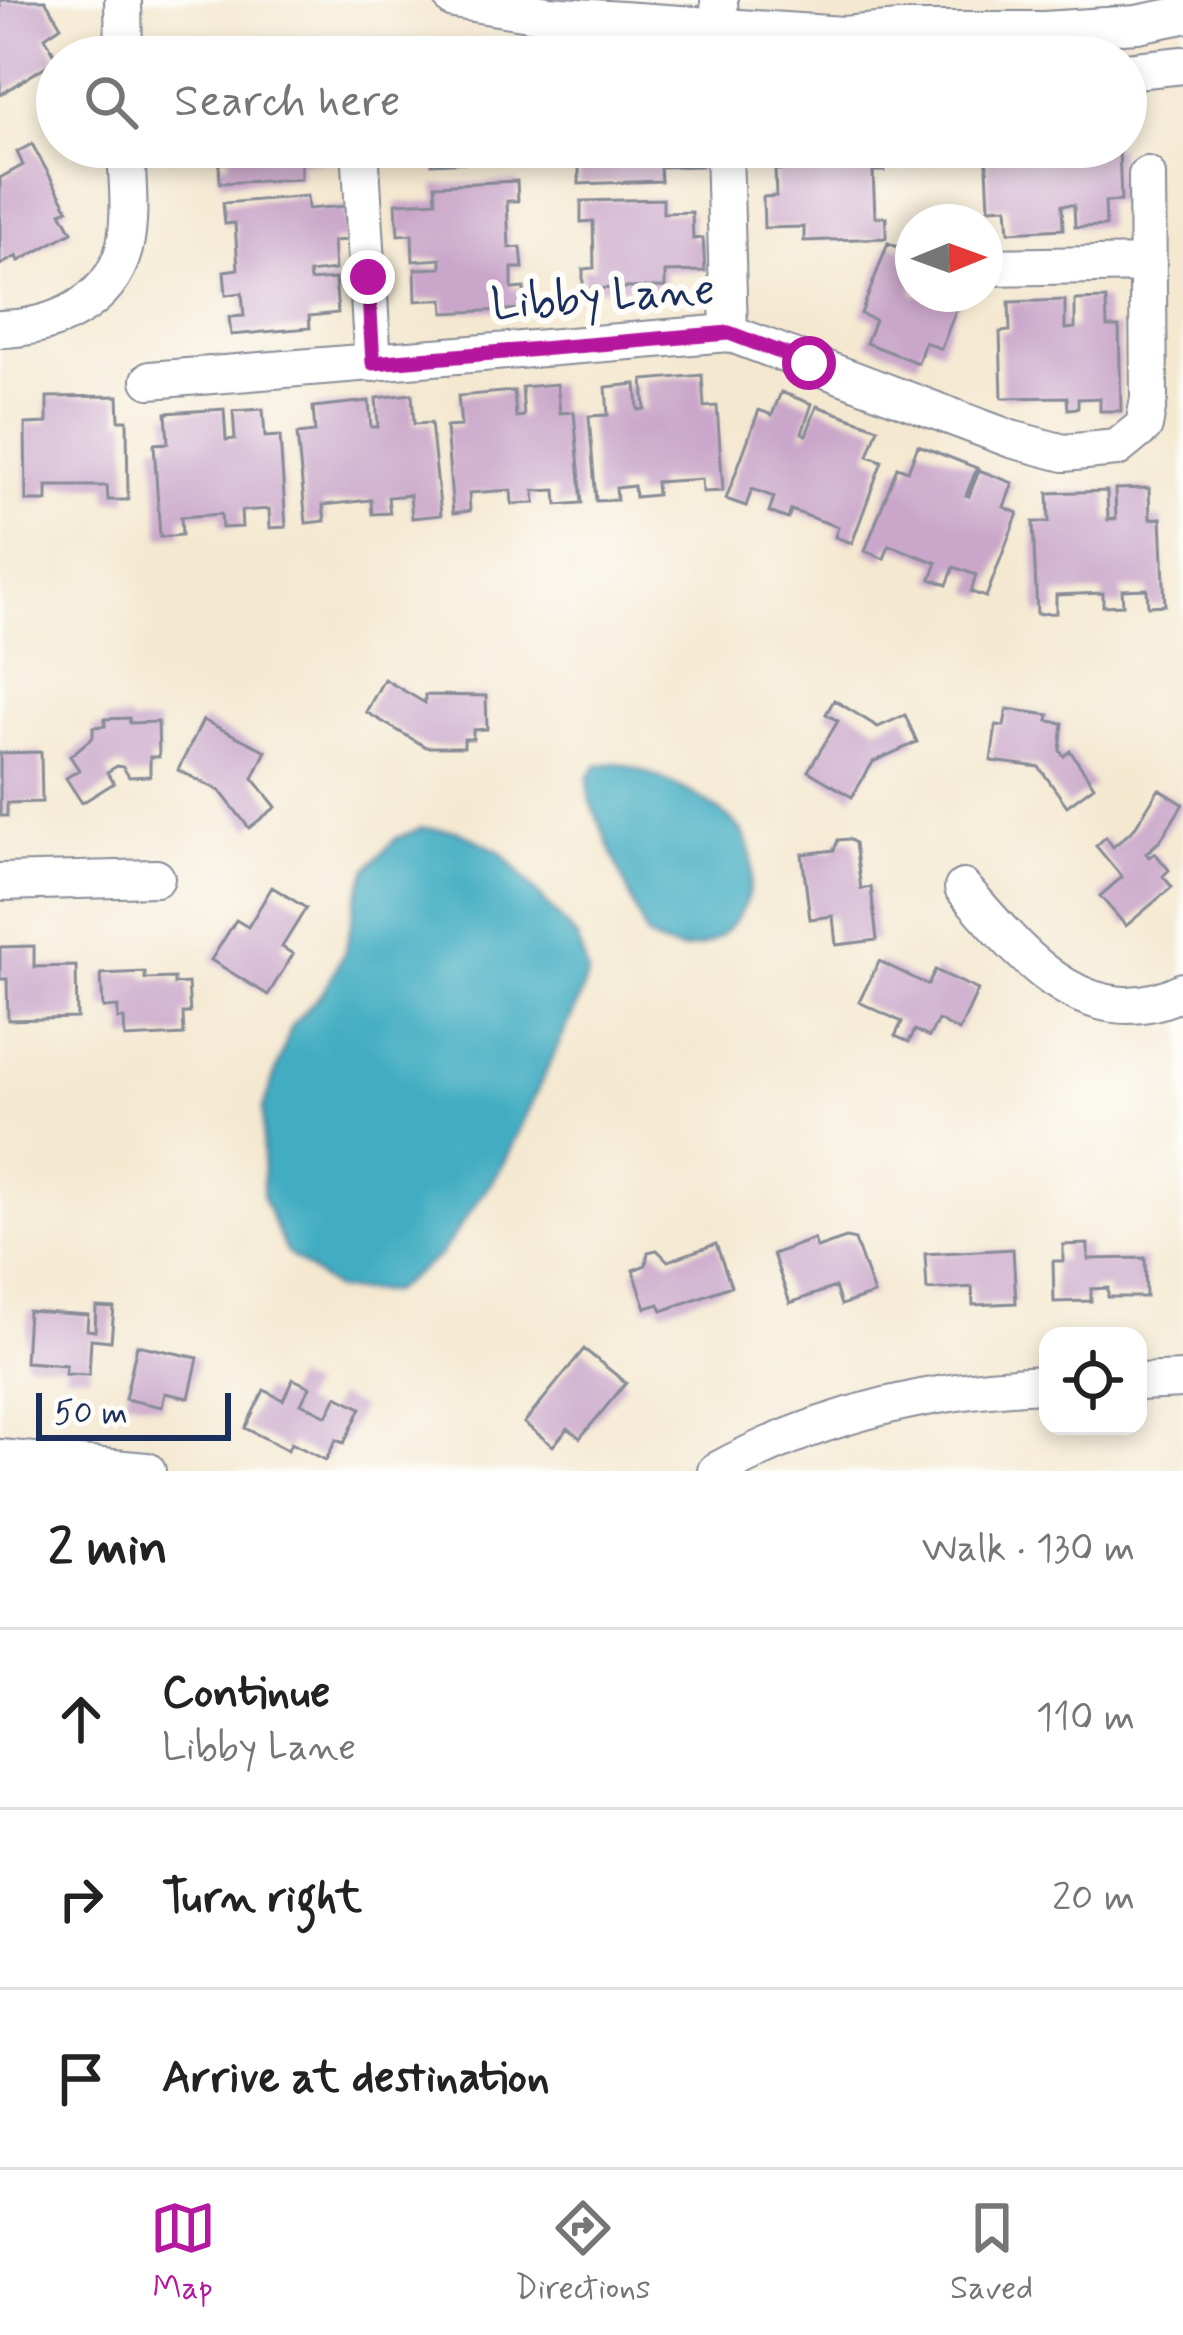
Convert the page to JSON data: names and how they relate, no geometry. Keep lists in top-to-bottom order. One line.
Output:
{"streets":{"street":["Libby Lane"]},"scale_bar":"50 m","north":"right","page":{"search":"Search here","scale":"50 m","heading":["2 min","Walk · 130 m"],"list":[["Continue","Libby Lane","110 m"],["Turn right","20 m"],"Arrive at destination"],"nav":["Map","Directions","Saved"]}}
